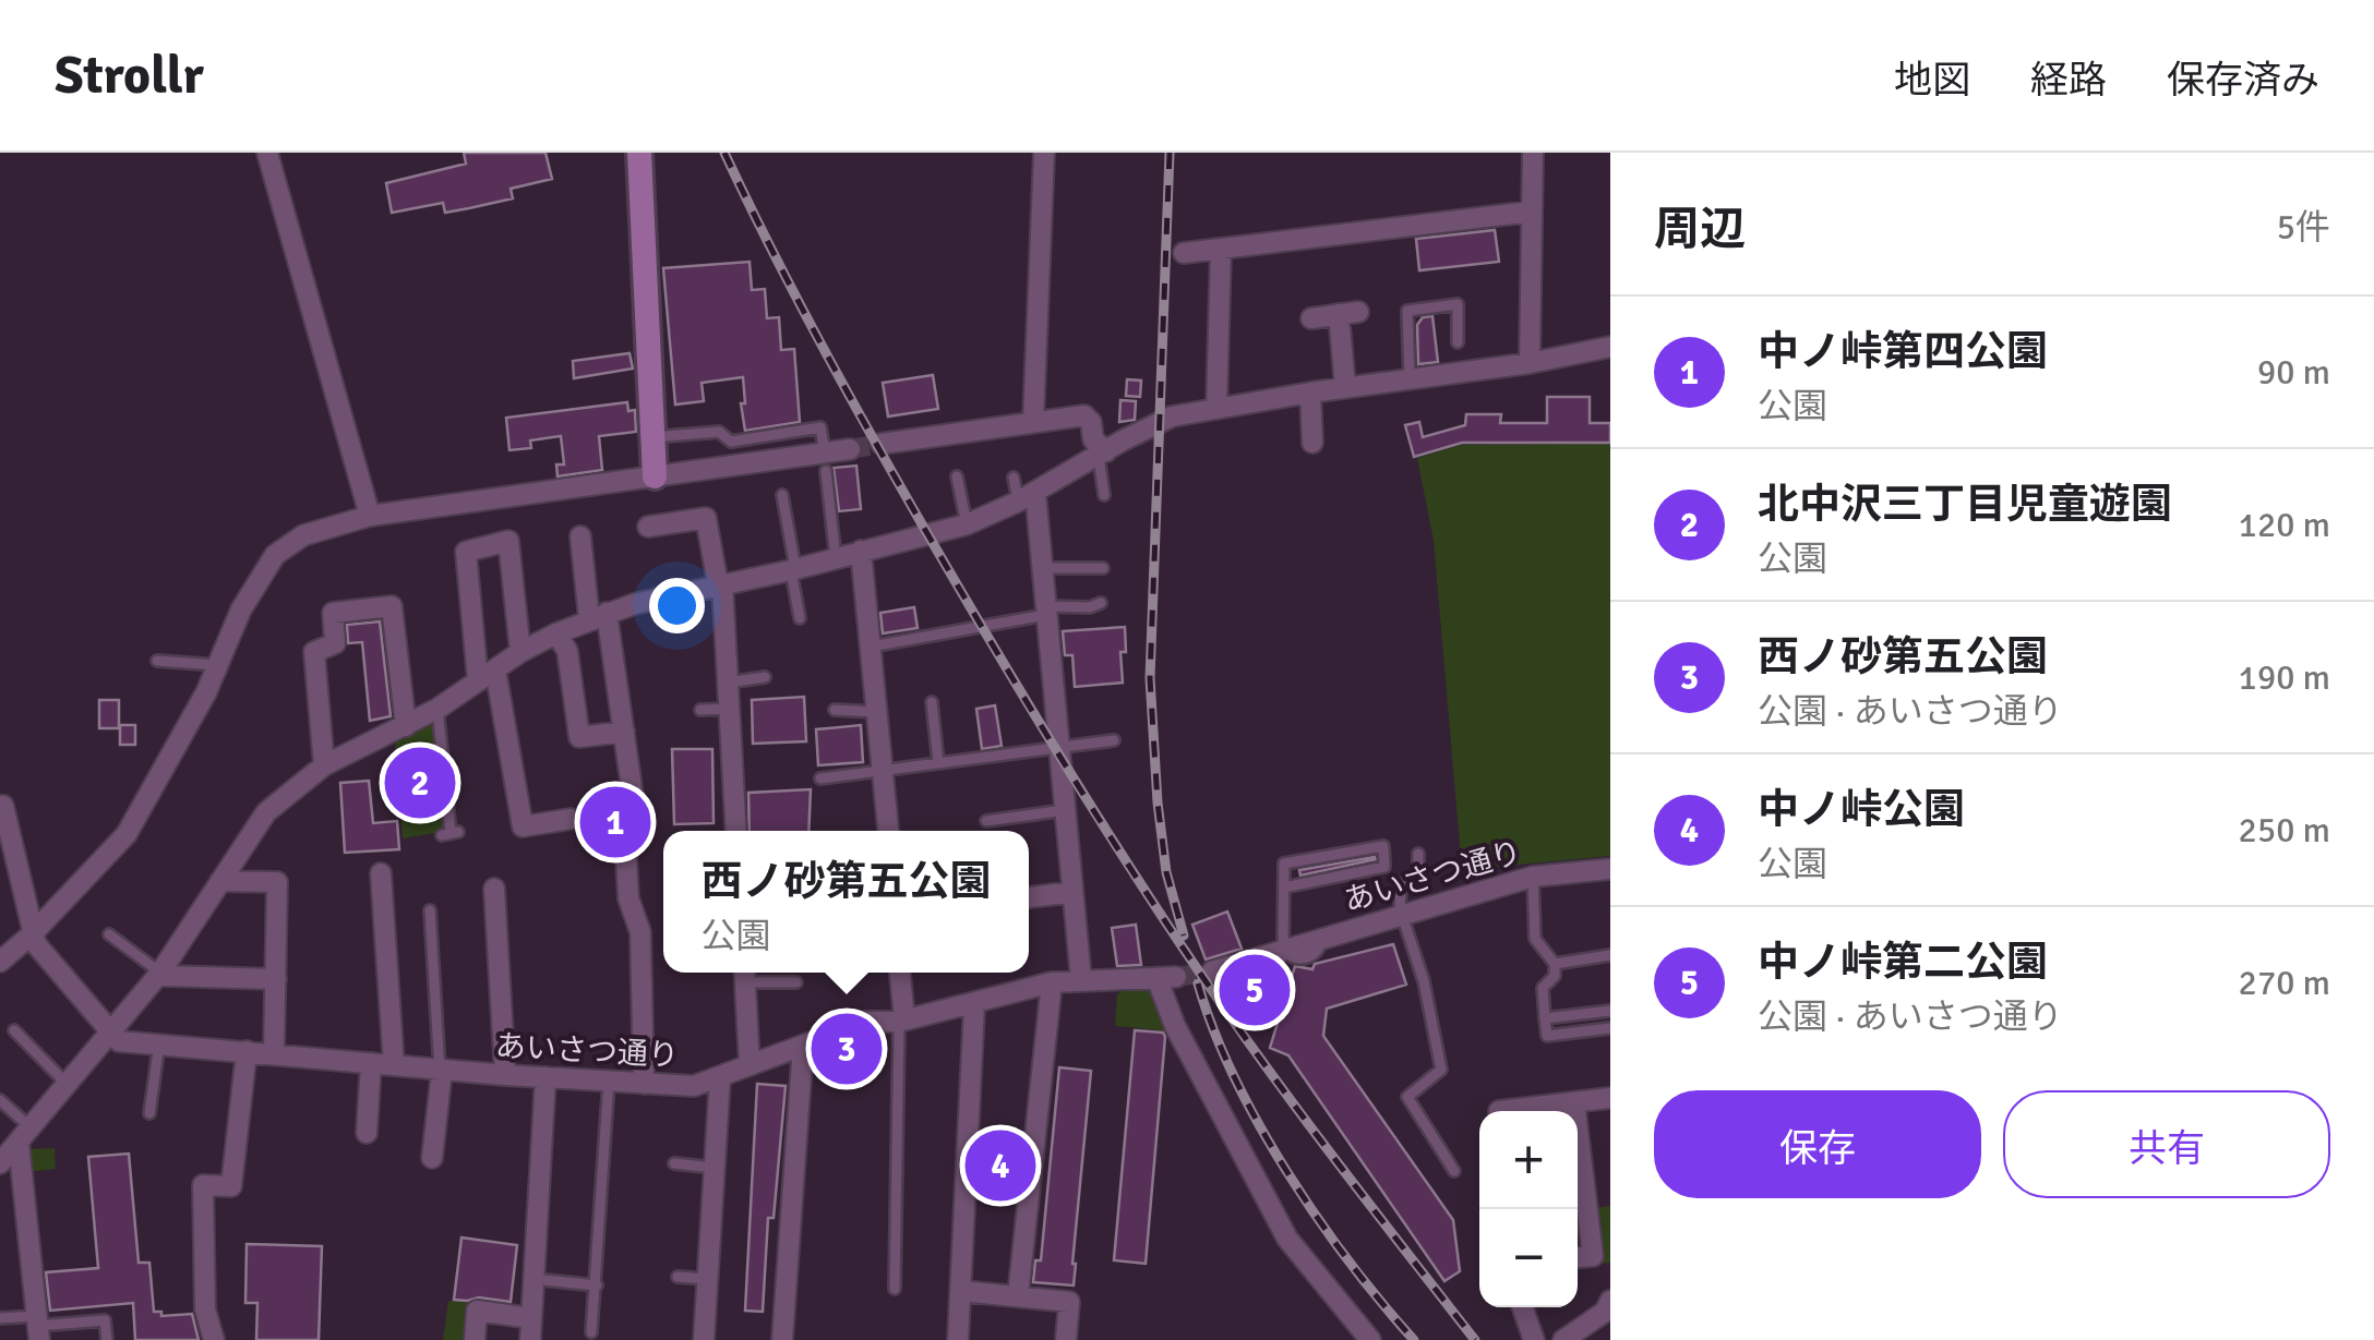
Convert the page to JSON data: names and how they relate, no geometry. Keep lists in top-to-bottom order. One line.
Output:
{"streets":{"street":["あいさつ通り"]},"page":{"header":"Strollr","nav":["地図","経路","保存済み"],"heading":["周辺","5件"],"list":[{"mark":"1","name":"中ノ峠第四公園","note":"公園","value":"90 m"},{"mark":"2","name":"北中沢三丁目児童遊園","note":"公園","value":"120 m"},{"mark":"3","name":"西ノ砂第五公園","note":"公園 · あいさつ通り","value":"190 m"},{"mark":"4","name":"中ノ峠公園","note":"公園","value":"250 m"},{"mark":"5","name":"中ノ峠第二公園","note":"公園 · あいさつ通り","value":"270 m"}],"pins":["2","1","5","3","4"],"popup":["西ノ砂第五公園","公園"],"buttons":["保存","共有"],"map_buttons":["+","−"]}}
